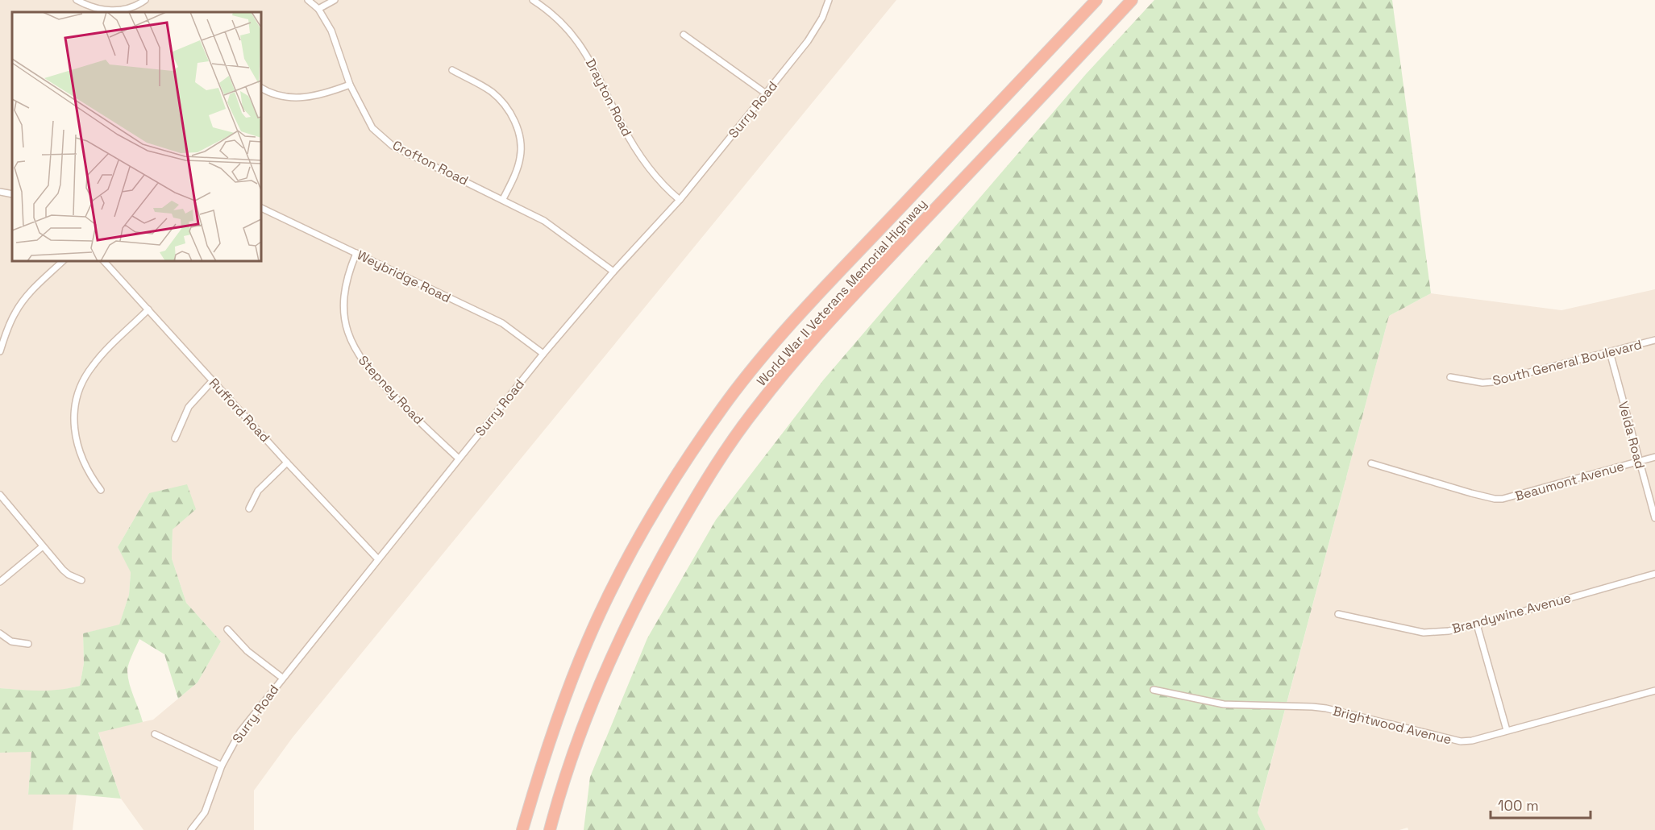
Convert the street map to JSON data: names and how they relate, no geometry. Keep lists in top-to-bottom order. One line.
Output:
{"streets":{"highway":["World War II Veterans Memorial Highway"],"street":["Drayton Road","Surry Road","Crofton Road","Weybridge Road","South General Boulevard","Stepney Road","Rufford Road","Velda Road","Beaumont Avenue","Brandywine Avenue","Brightwood Avenue"]},"crossings":[["Drayton Road","Surry Road"],["Surry Road","Crofton Road"],["Surry Road","Weybridge Road"],["Surry Road","Stepney Road"],["Surry Road","Rufford Road"],["Weybridge Road","Stepney Road"],["South General Boulevard","Velda Road"],["Velda Road","Beaumont Avenue"]],"scale_bar":"100 m"}
